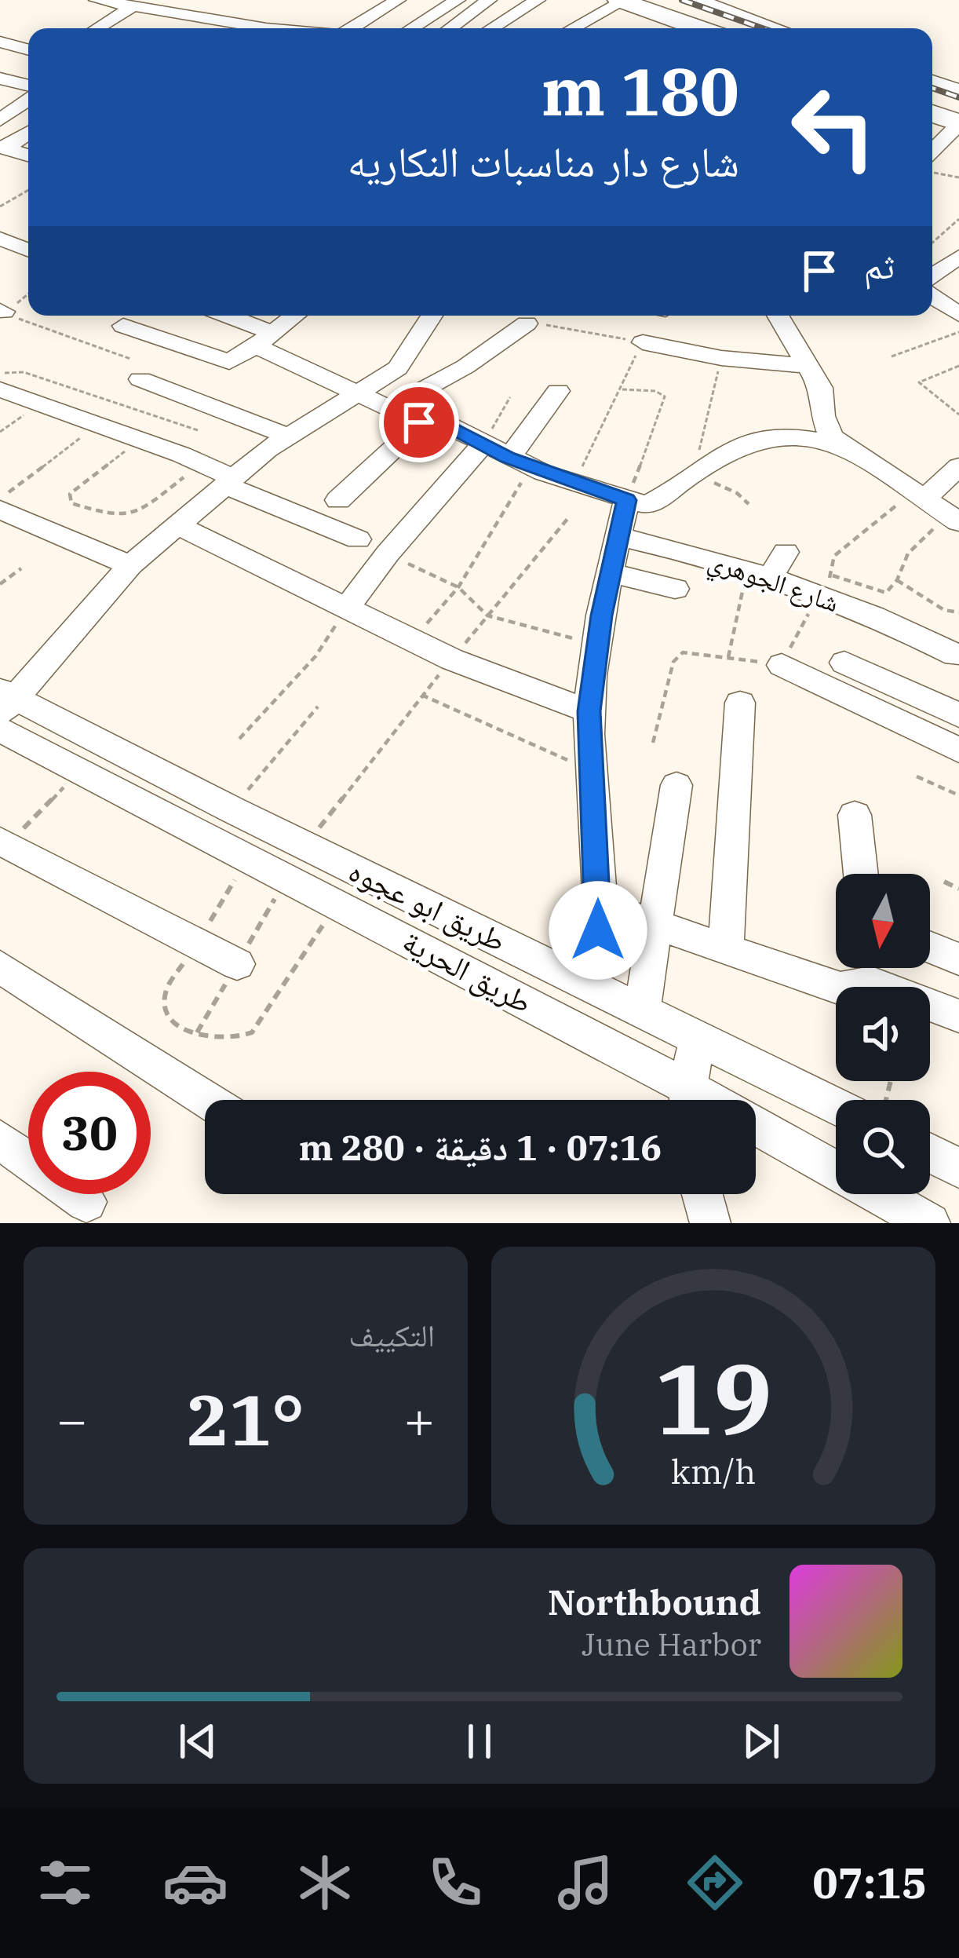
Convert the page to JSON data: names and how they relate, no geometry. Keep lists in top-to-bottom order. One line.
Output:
{"streets":{"street":["شارع الجوهري","طريق ابو عجوه","طريق الحرية"]},"crossings":[["طريق ابو عجوه","طريق الحرية"]],"north":"bottom","page":{"turn":["180 m","شارع دار مناسبات النكاريه"],"then":"ثم","limit":"30","trip":"07:16 · 1 دقيقة · 280 m","tile":"التكييف","heat":["−","21°","+"],"song":["Northbound","June Harbor"],"tabs":"07:15","gauge":["19","km/h"]}}
